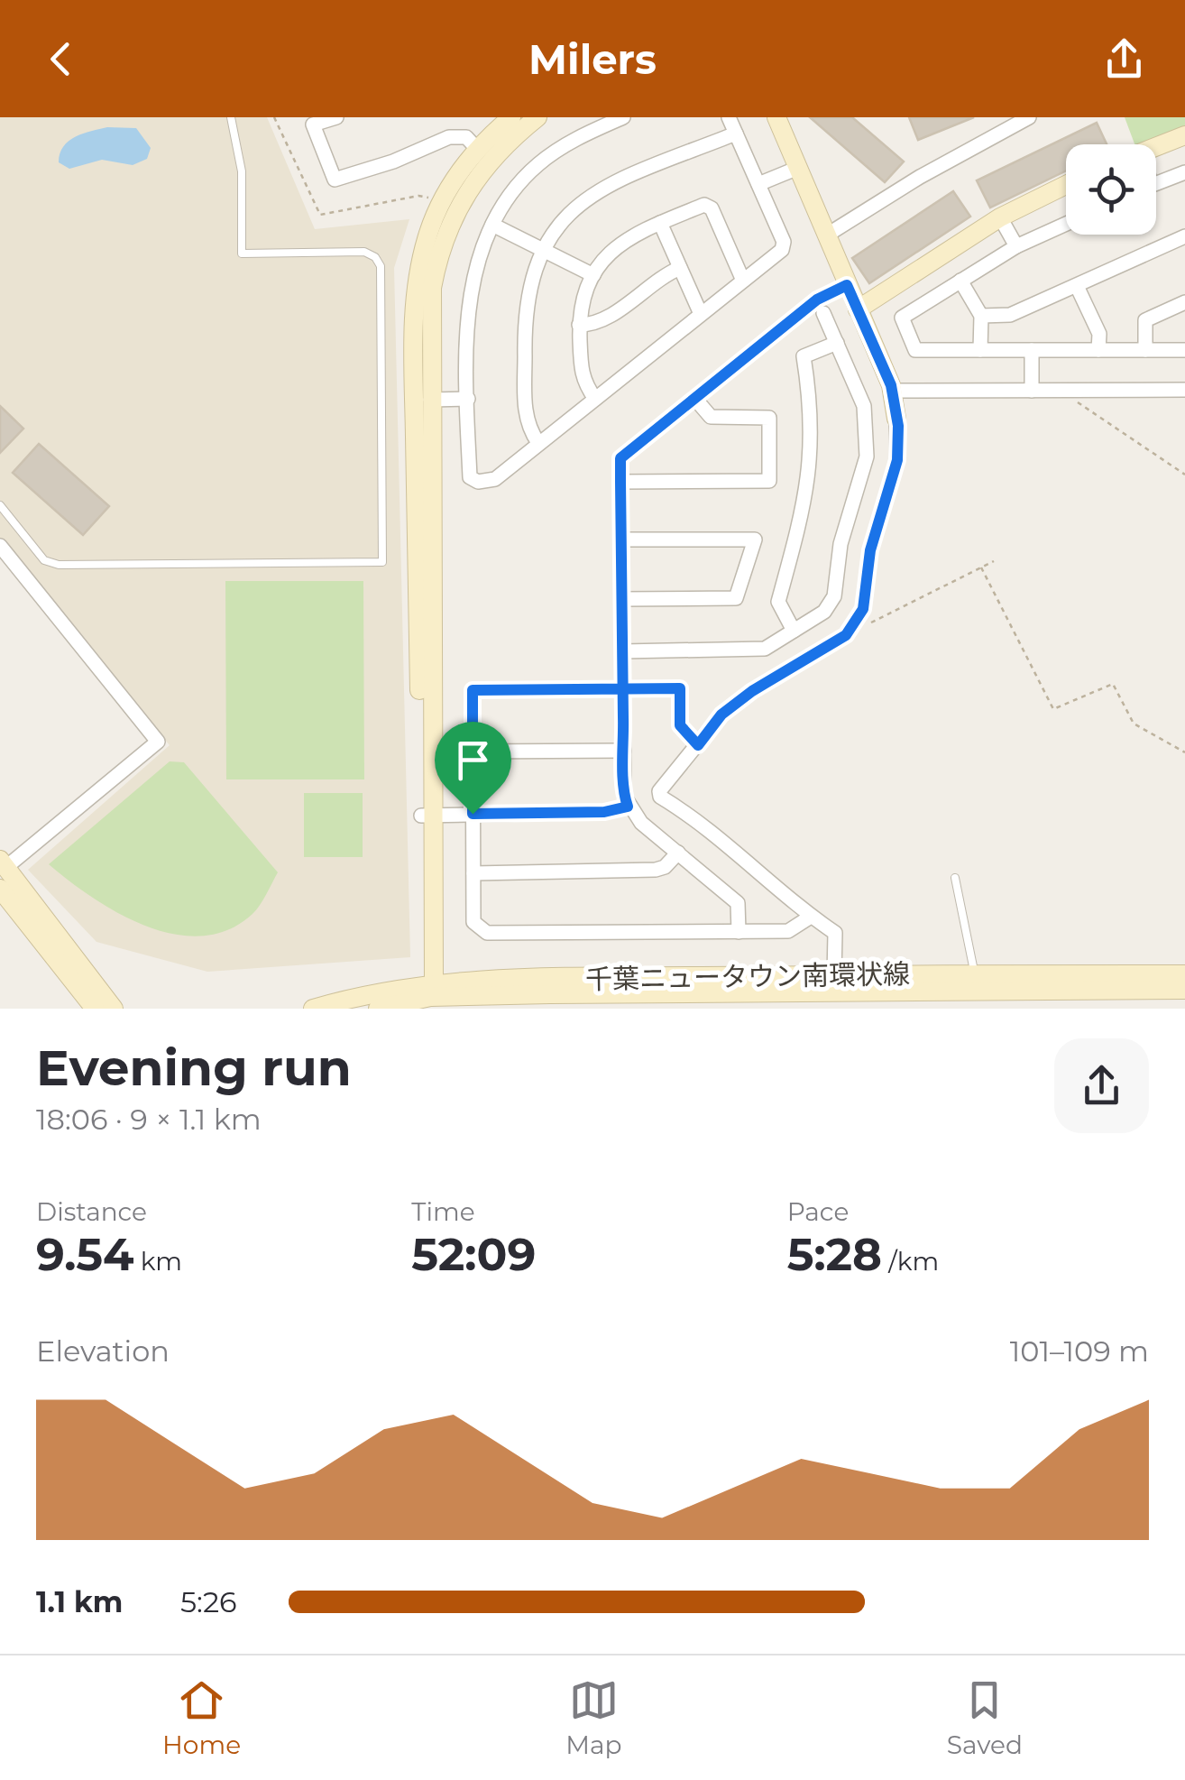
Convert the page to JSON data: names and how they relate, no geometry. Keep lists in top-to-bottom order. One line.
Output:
{"streets":{"street":["千葉ニュータウン南環状線"]},"page":{"header":"Milers","heading":["Evening run","18:06 · 9 × 1.1 km"],"stats":[["Distance","9.54 km"],["Time","52:09"],["Pace","5:28 /km"]],"chart":["Elevation","101–109 m"],"list":[{"name":"1.1 km","note":"5:26"}],"tabs":["Home","Map","Saved"]}}
